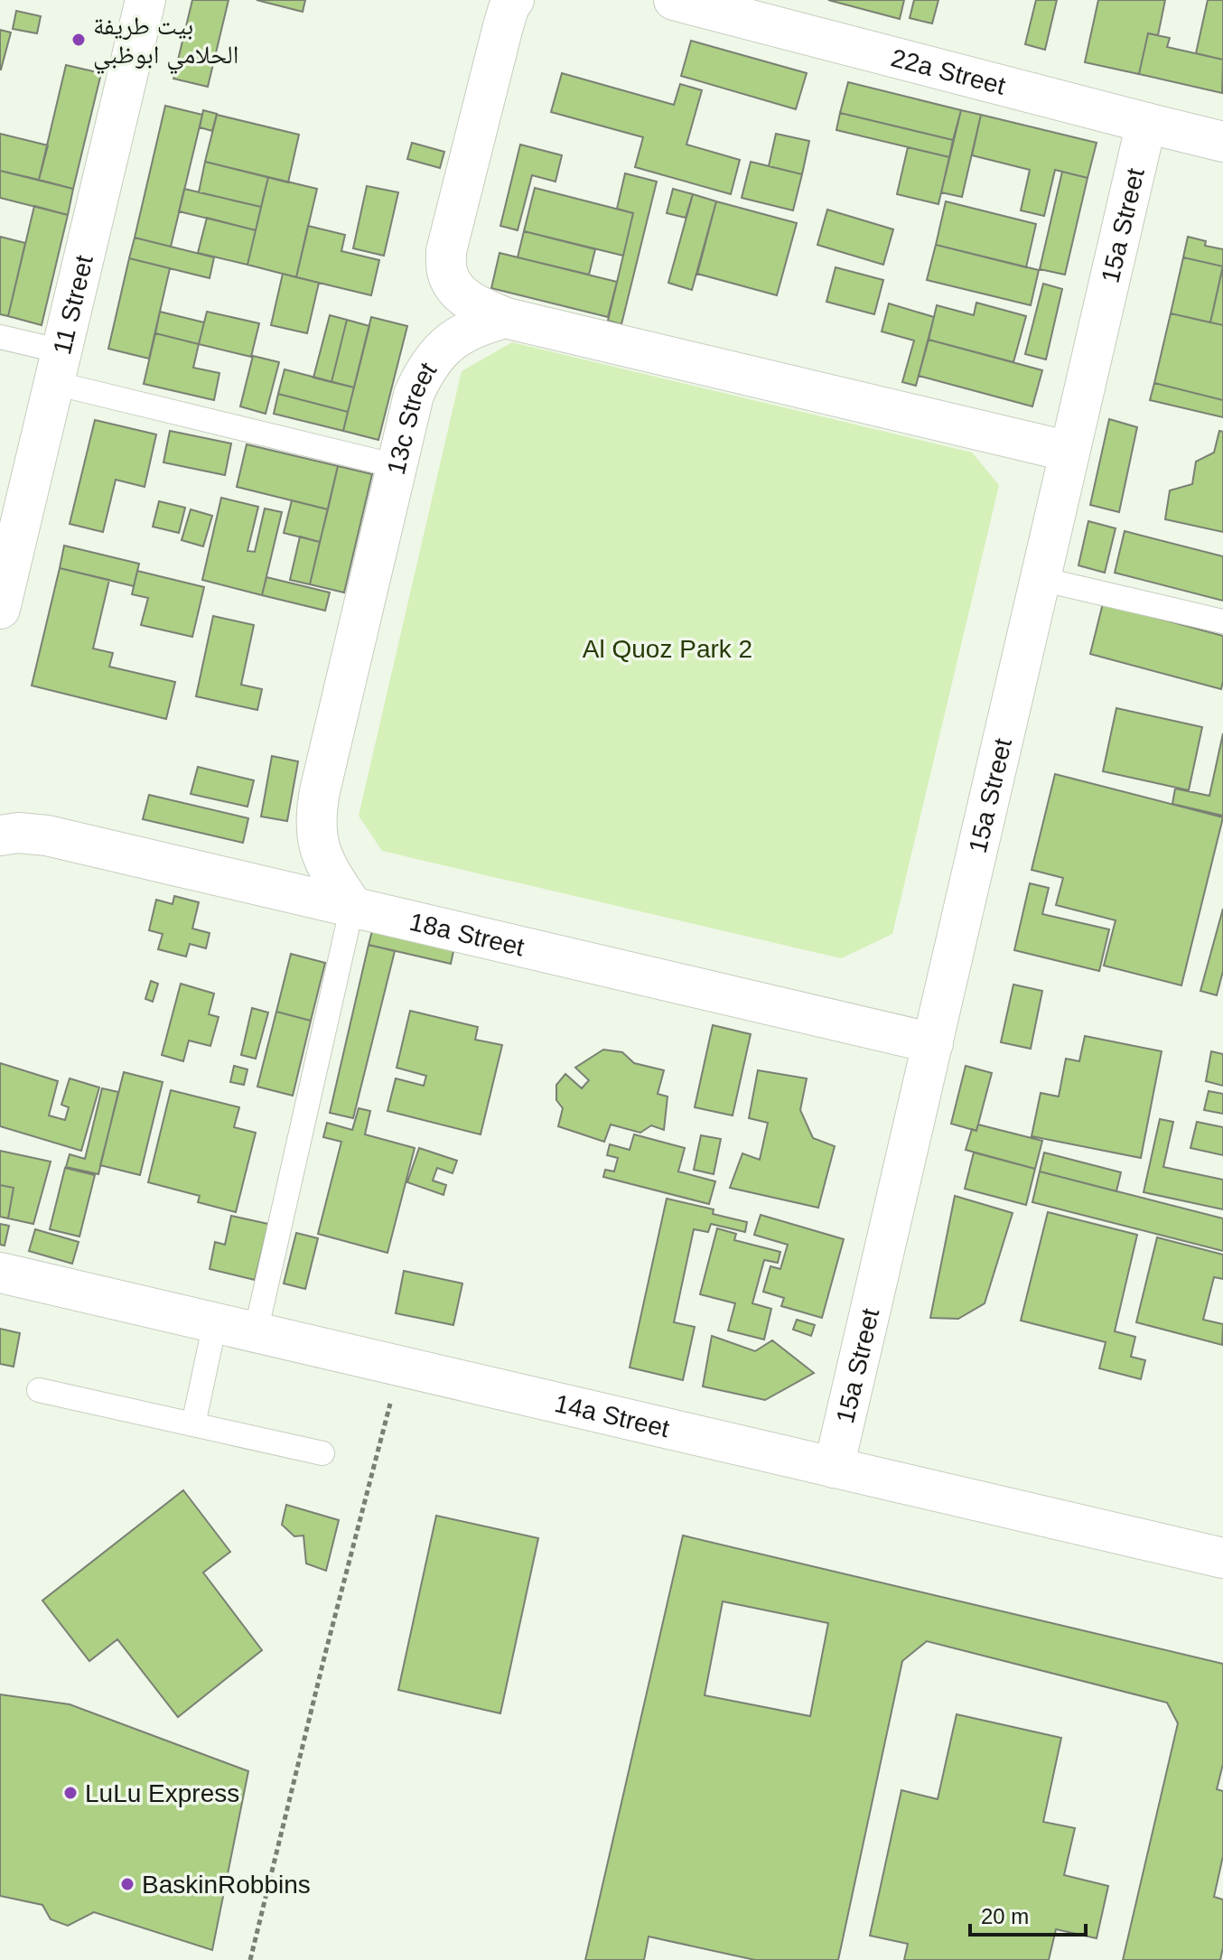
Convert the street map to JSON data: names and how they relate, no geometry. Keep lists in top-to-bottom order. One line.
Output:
{"streets":{"street":["22a Street","15a Street","11 Street","13c Street","18a Street","14a Street"]},"crossings":[["22a Street","15a Street"],["15a Street","18a Street"],["15a Street","14a Street"],["13c Street","18a Street"]],"parks":["Al Quoz Park 2"],"places":["بيت طريفة الحلامي ابوظبي","LuLu Express","BaskinRobbins"],"scale_bar":"20 m"}
